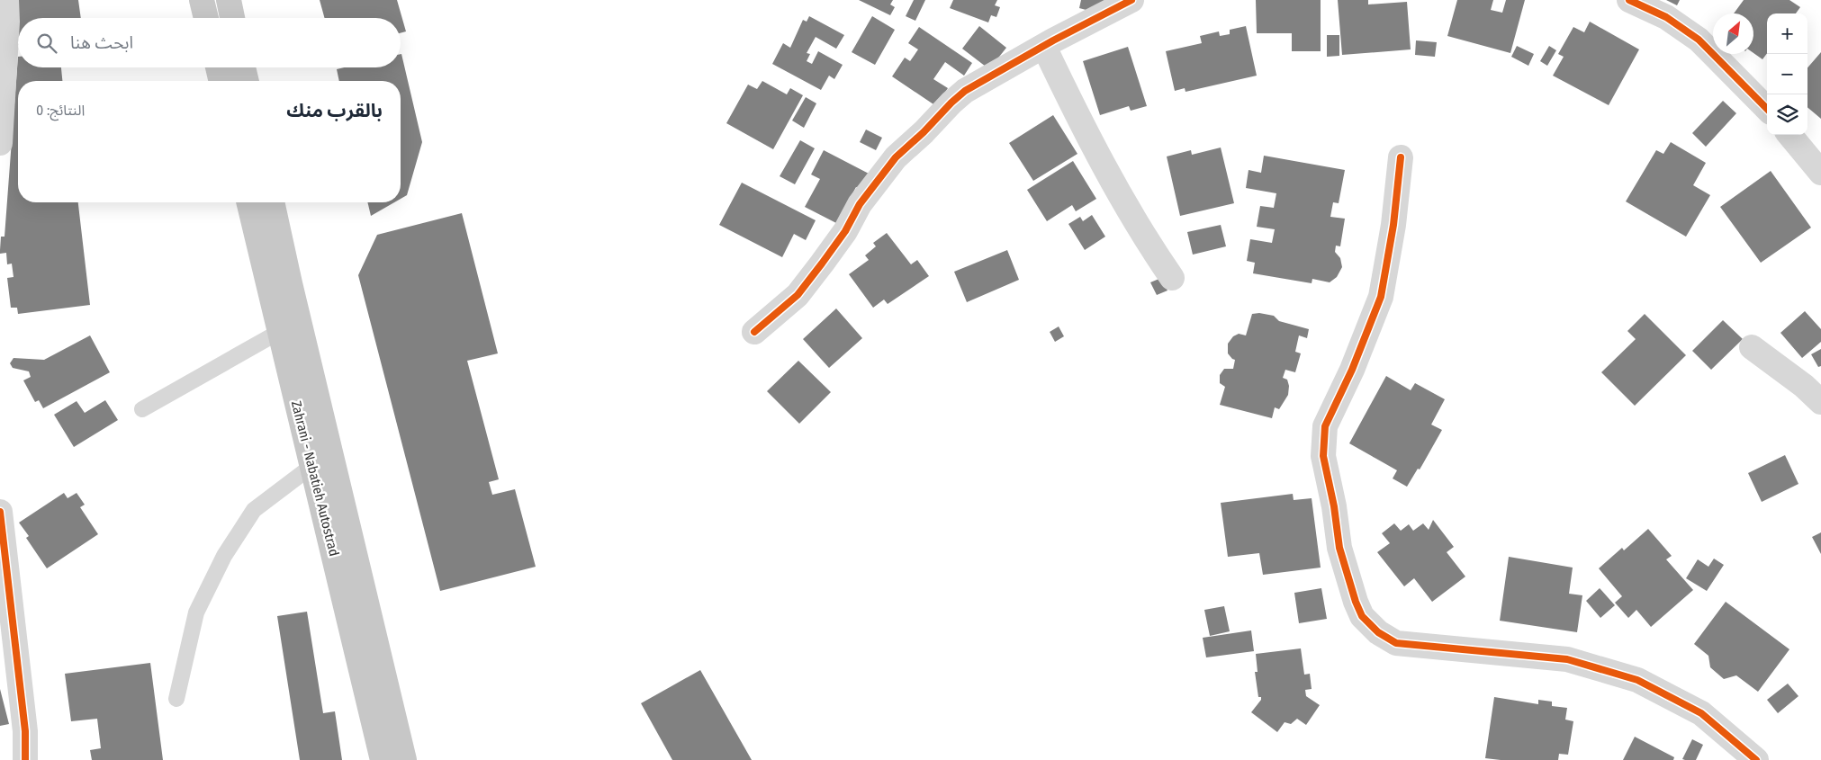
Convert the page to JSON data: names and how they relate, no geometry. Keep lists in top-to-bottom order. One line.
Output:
{"streets":{"highway":["Zahrani - Nabatieh Autostrad"]},"north":"top right","page":{"map_buttons":["+","−"],"search":"ابحث هنا","heading":["بالقرب منك","النتائج: 0"]}}
